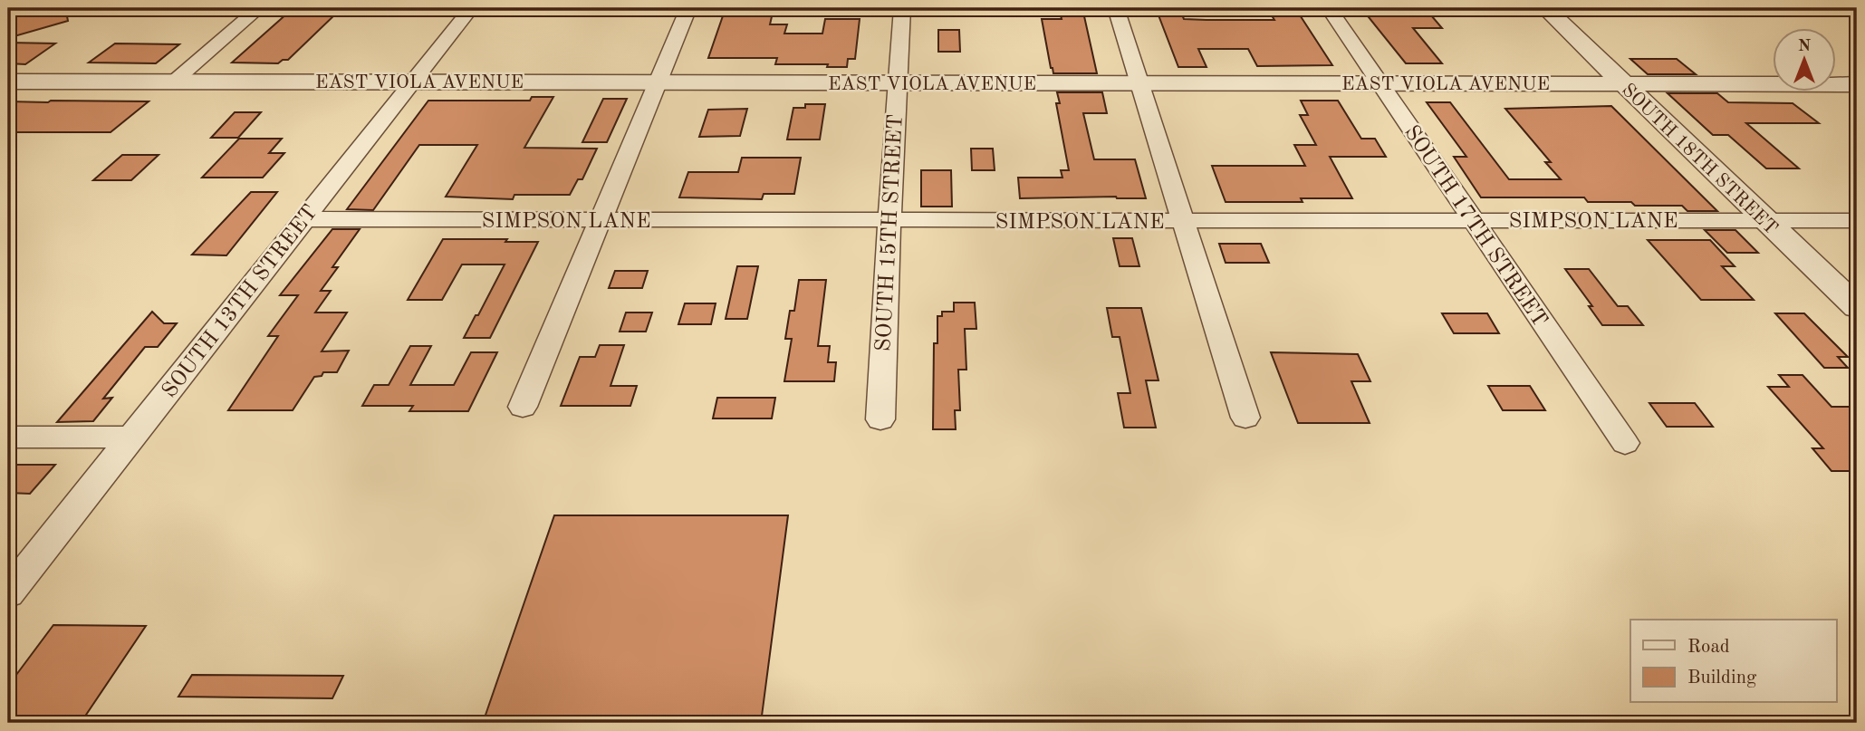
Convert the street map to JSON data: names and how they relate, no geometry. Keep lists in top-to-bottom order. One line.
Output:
{"streets":{"street":["EAST VIOLA AVENUE","SOUTH 18TH STREET","SIMPSON LANE","SOUTH 17TH STREET","SOUTH 15TH STREET","SOUTH 13TH STREET"]},"crossings":[["EAST VIOLA AVENUE","SOUTH 18TH STREET"],["EAST VIOLA AVENUE","SOUTH 17TH STREET"],["EAST VIOLA AVENUE","SOUTH 15TH STREET"],["EAST VIOLA AVENUE","SOUTH 13TH STREET"],["SOUTH 18TH STREET","SIMPSON LANE"],["SIMPSON LANE","SOUTH 17TH STREET"],["SIMPSON LANE","SOUTH 15TH STREET"],["SIMPSON LANE","SOUTH 13TH STREET"]],"legend":["Road","Building"],"north":"top"}
